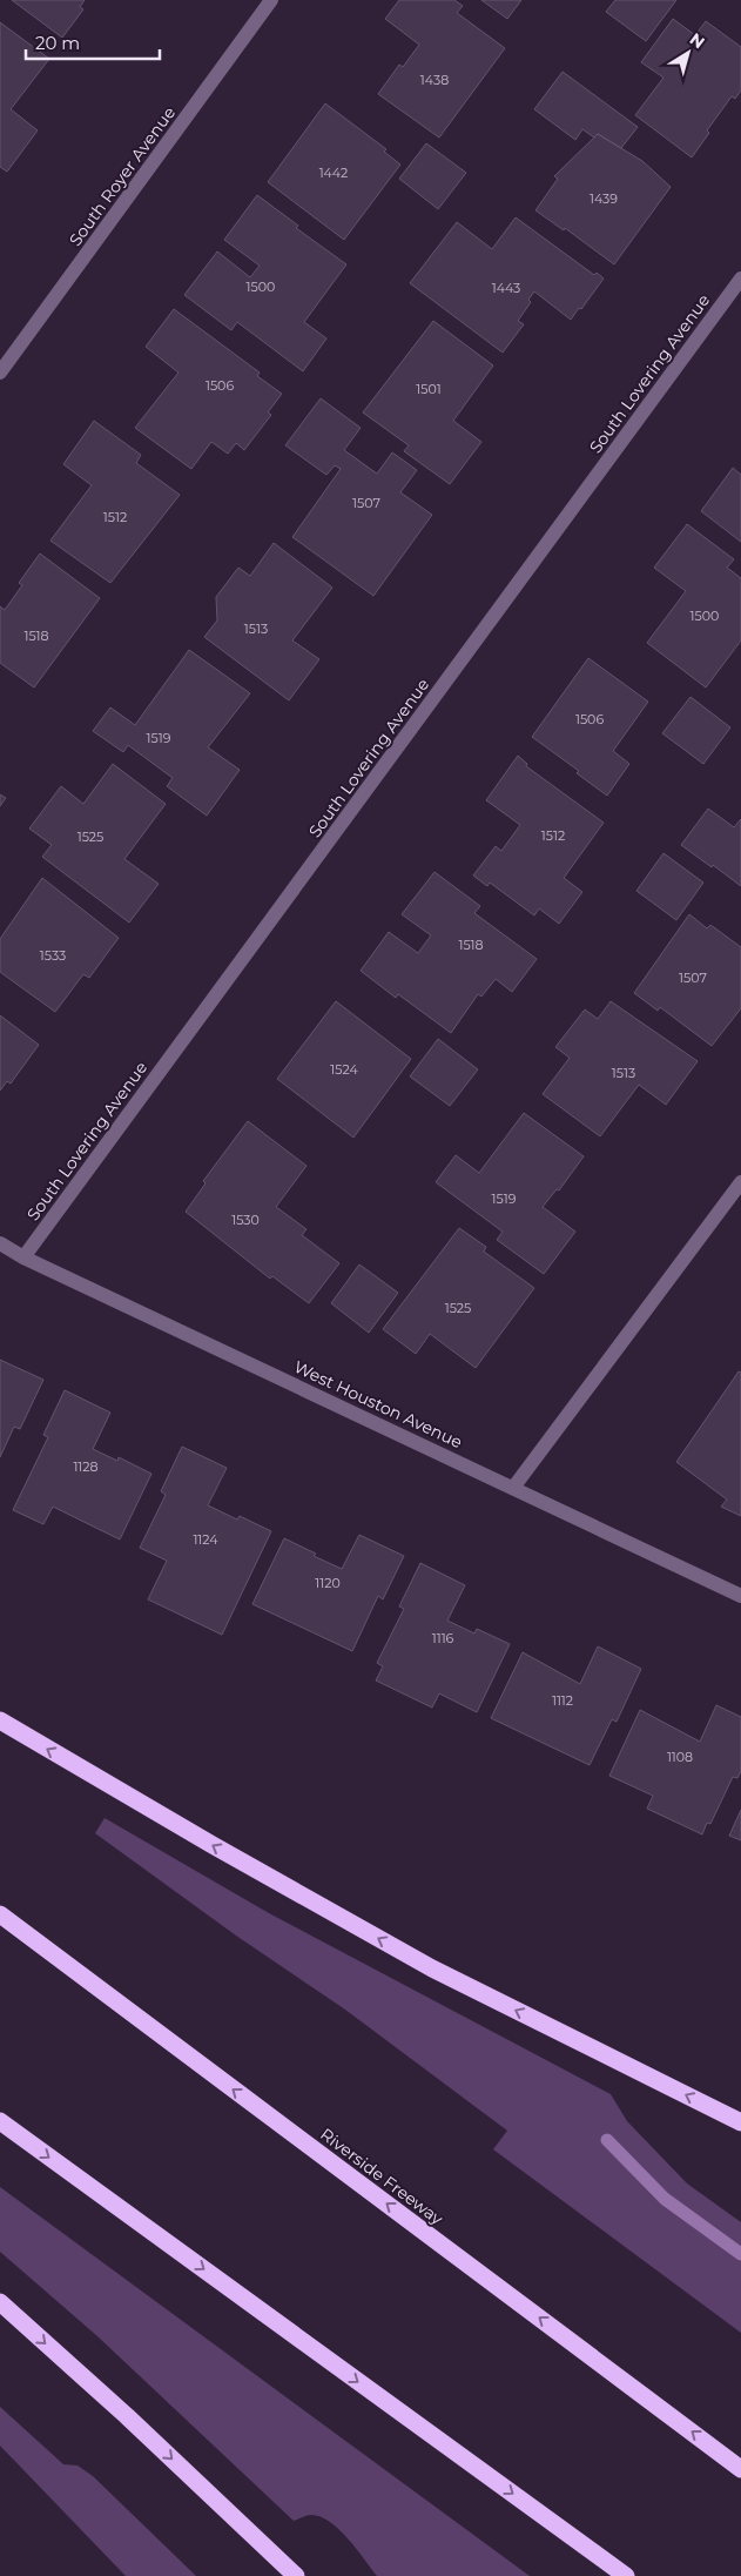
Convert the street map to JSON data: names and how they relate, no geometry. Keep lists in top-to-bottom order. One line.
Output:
{"streets":{"highway":["Riverside Freeway"],"street":["South Royer Avenue","South Lovering Avenue","West Houston Avenue"]},"crossings":[["South Lovering Avenue","West Houston Avenue"]],"one_way":["Riverside Freeway"],"house_numbers":["1438","1442","1439","1500","1443","1506","1501","1507","1512","1500","1513","1518","1506","1519","1512","1525","1518","1533","1507","1524","1513","1519","1530","1525","1128","1124","1120","1116","1112","1108"],"scale_bar":"20 m","north":"top right"}
